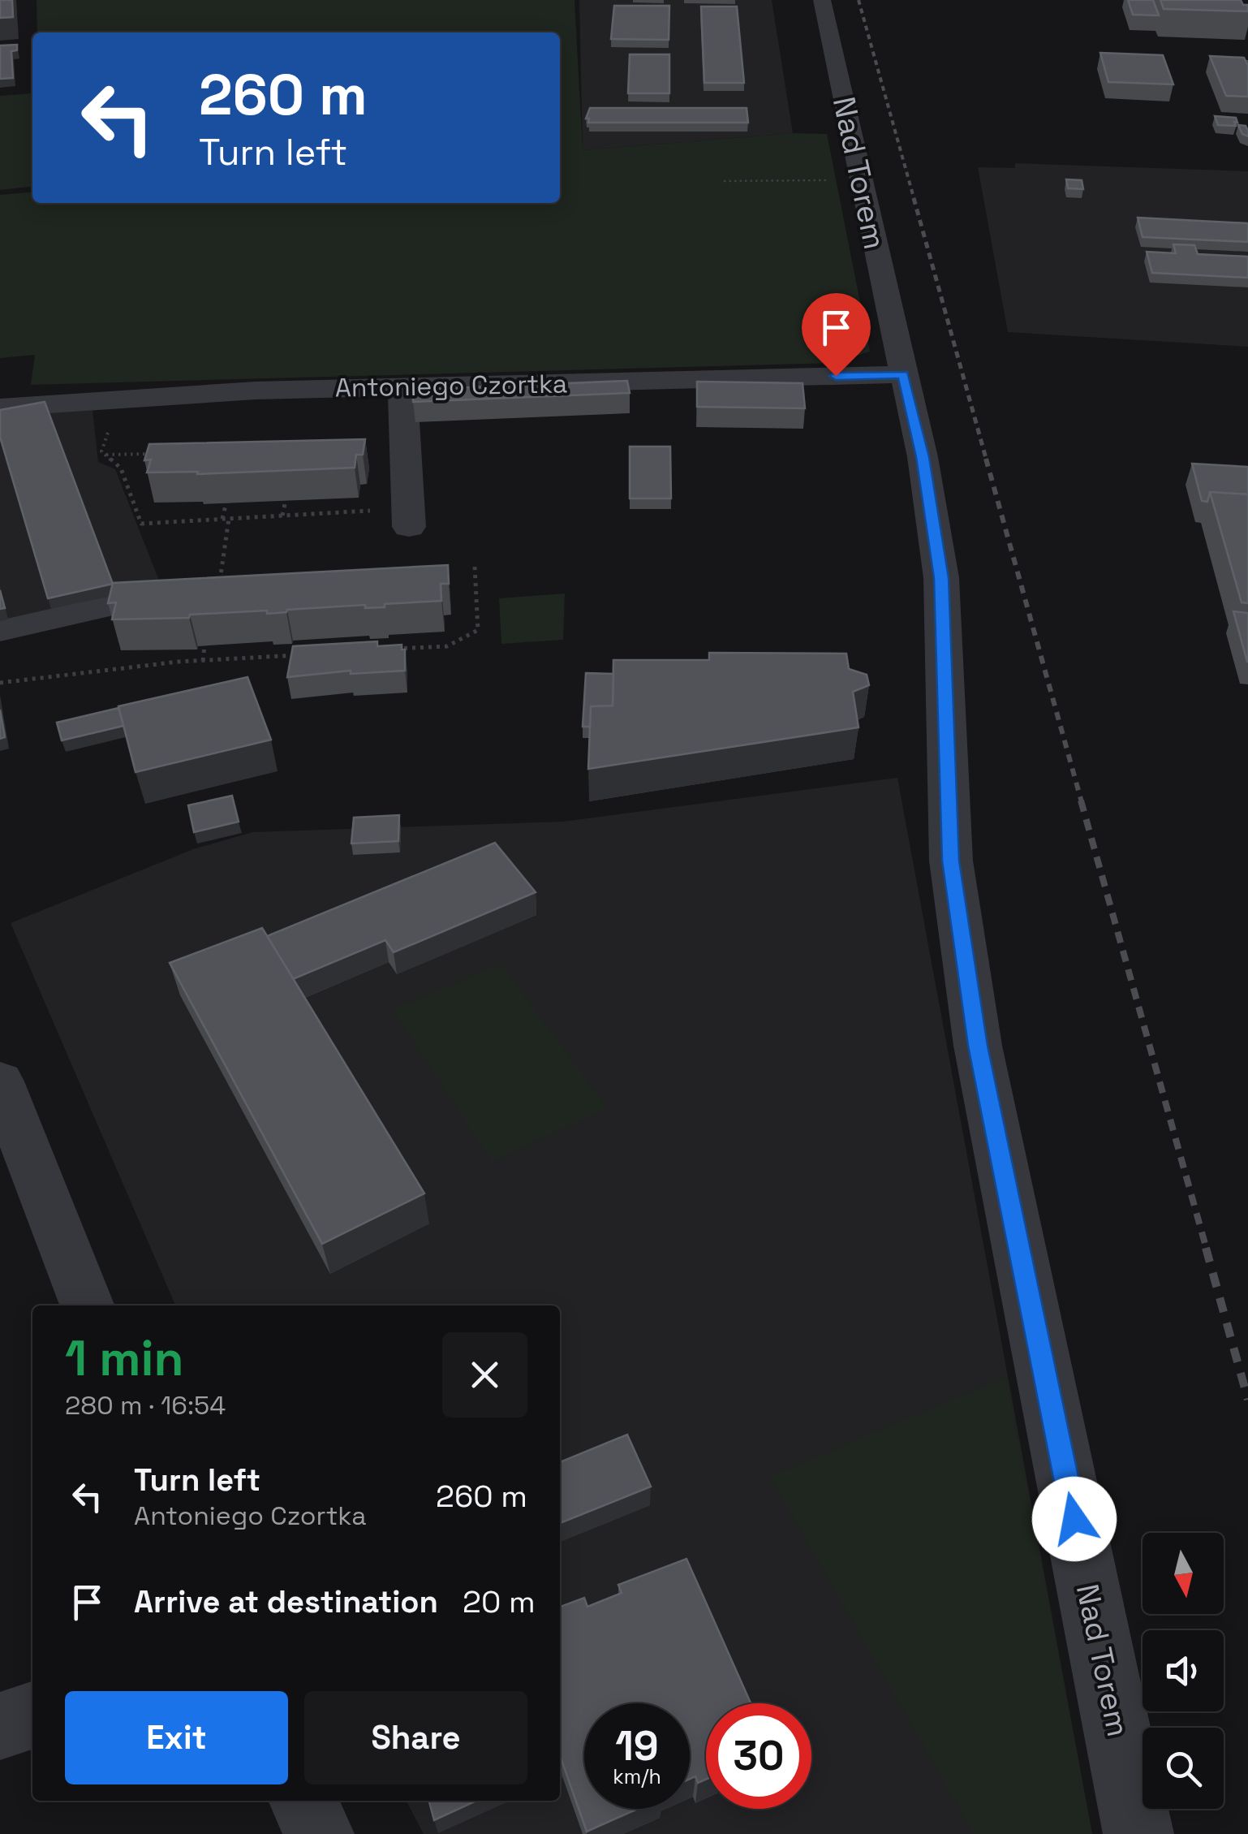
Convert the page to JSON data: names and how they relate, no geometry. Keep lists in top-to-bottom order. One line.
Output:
{"streets":{"street":["Nad Torem","Antoniego Czortka"]},"crossings":[["Nad Torem","Antoniego Czortka"]],"north":"bottom","page":{"turn":["260 m","Turn left"],"heading":["1 min","280 m · 16:54"],"list":[{"name":"Turn left","note":"Antoniego Czortka","value":"260 m"},{"name":"Arrive at destination","value":"20 m"}],"buttons":["Exit","Share"],"speed":"19 km/h","limit":"30"}}
